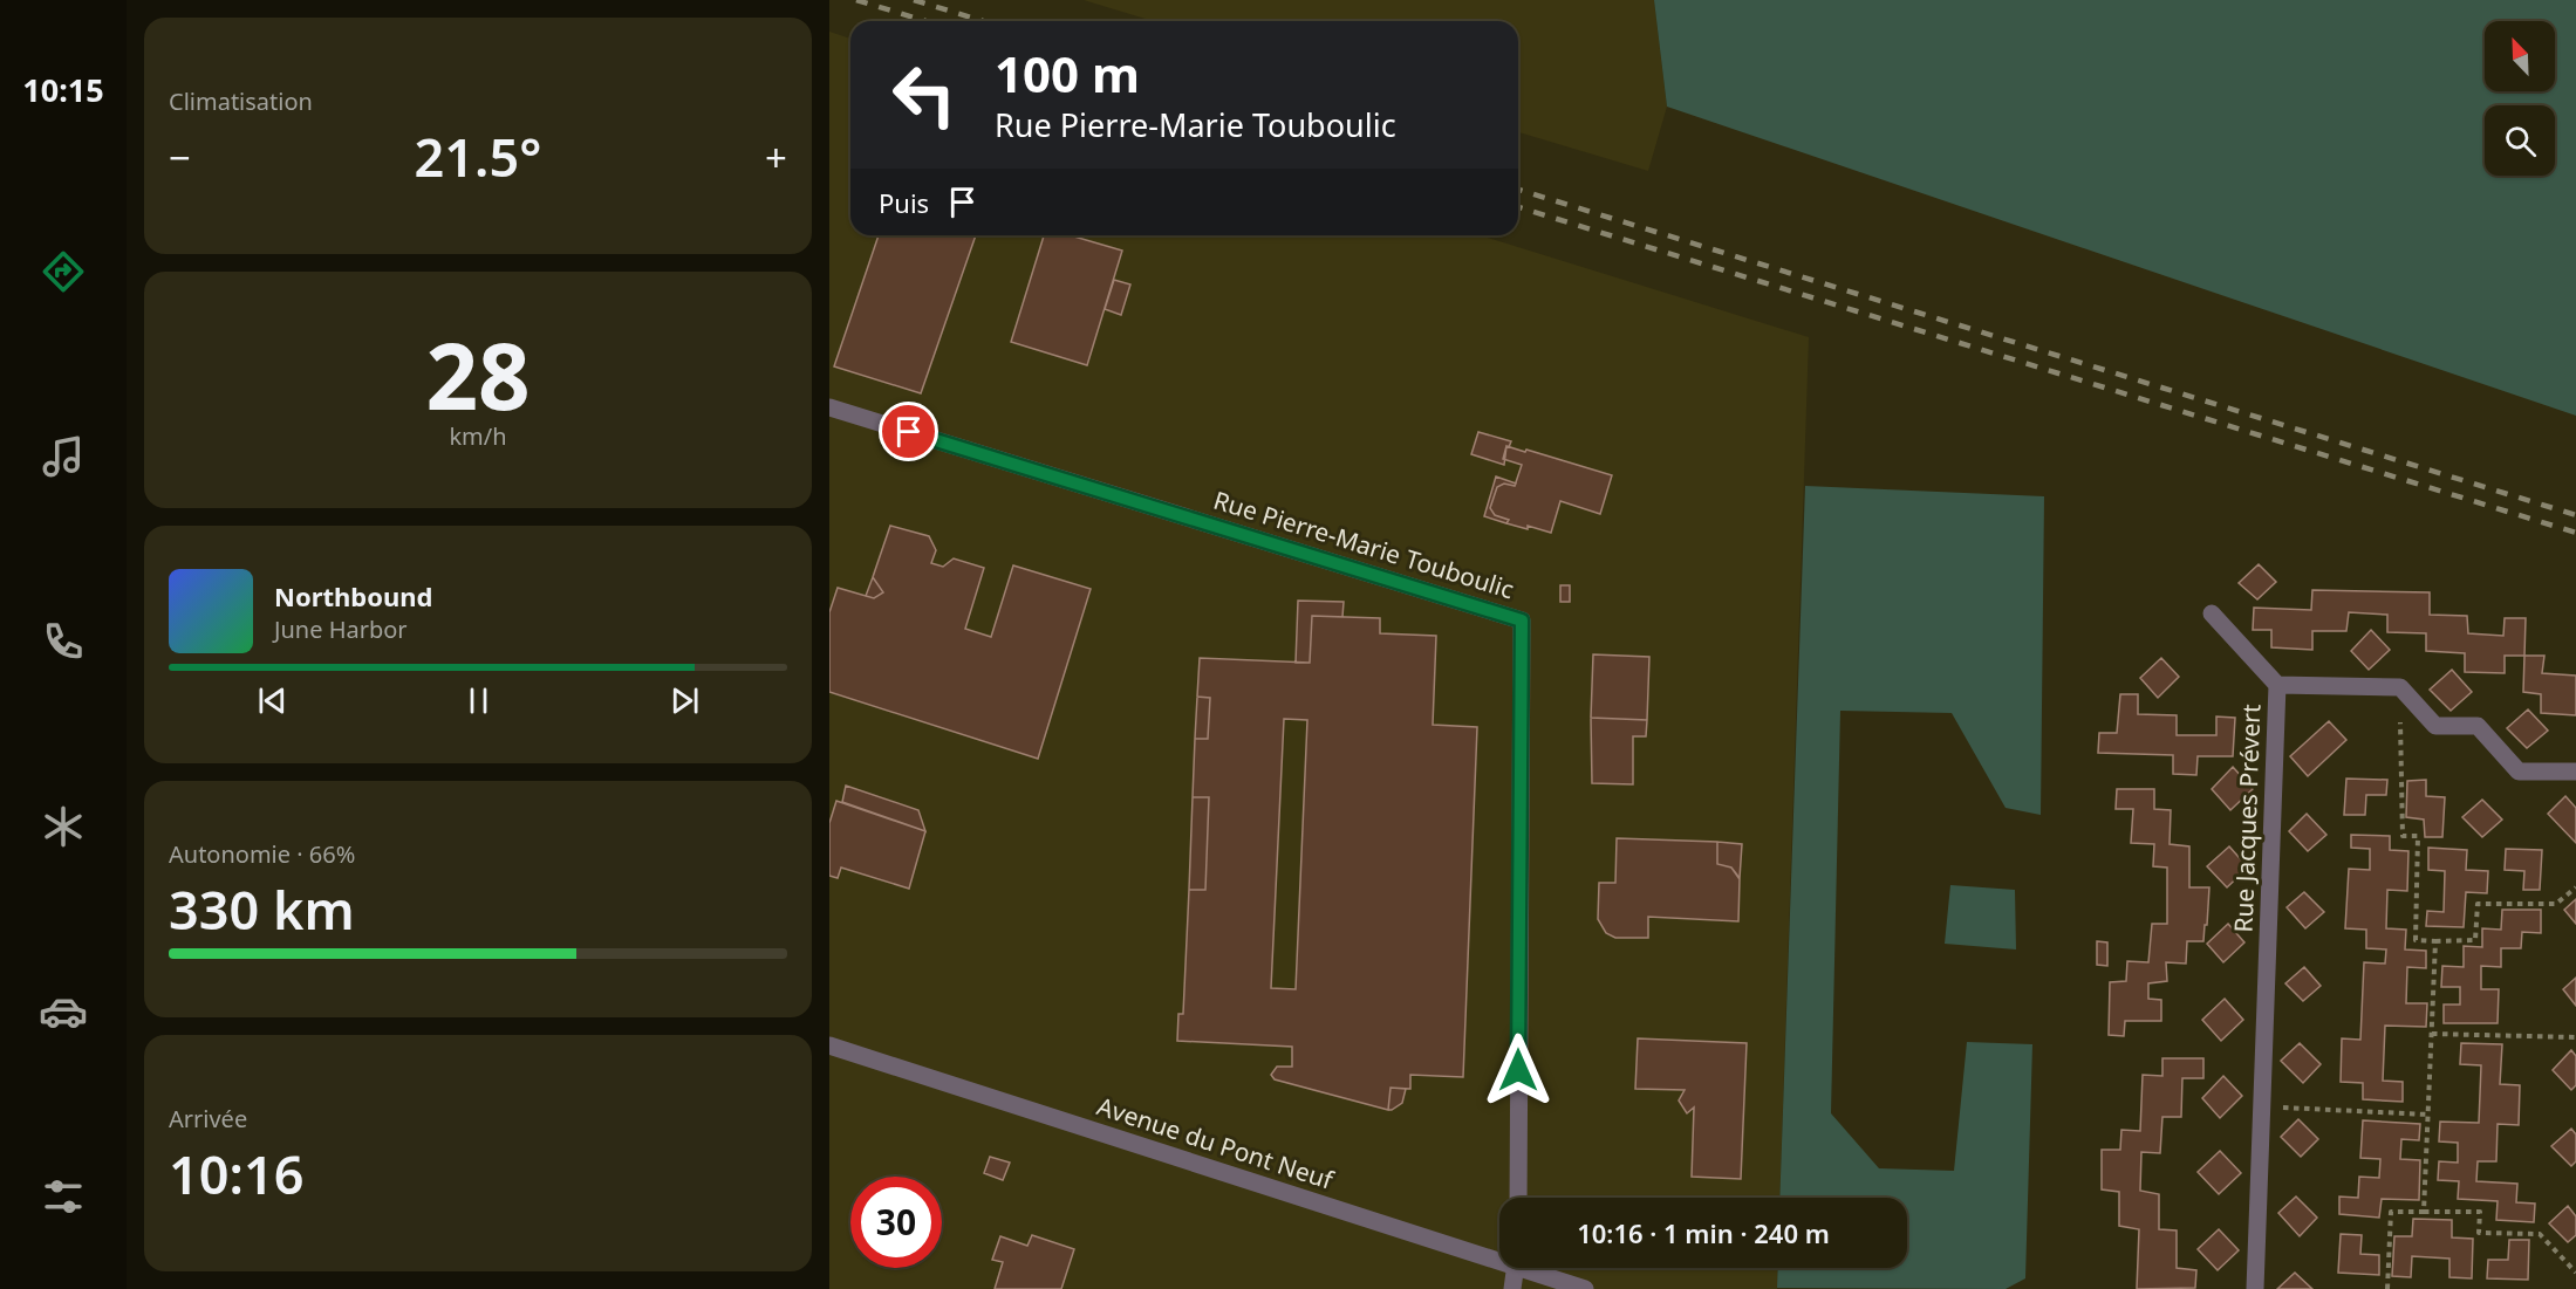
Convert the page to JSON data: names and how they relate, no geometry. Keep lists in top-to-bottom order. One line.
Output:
{"streets":{"street":["Rue Pierre-Marie Touboulic","Rue Jacques Prévert","Avenue du Pont Neuf"]},"north":"top left","page":{"tabs":"10:15","tile":["Climatisation",["28","km/h"],["Autonomie · 66%","330 km"],["Arrivée","10:16"]],"turn":["100 m","Rue Pierre-Marie Touboulic"],"heat":["−","21.5°","+"],"then":"Puis","song":["Northbound","June Harbor"],"limit":"30","trip":"10:16 · 1 min · 240 m"}}
